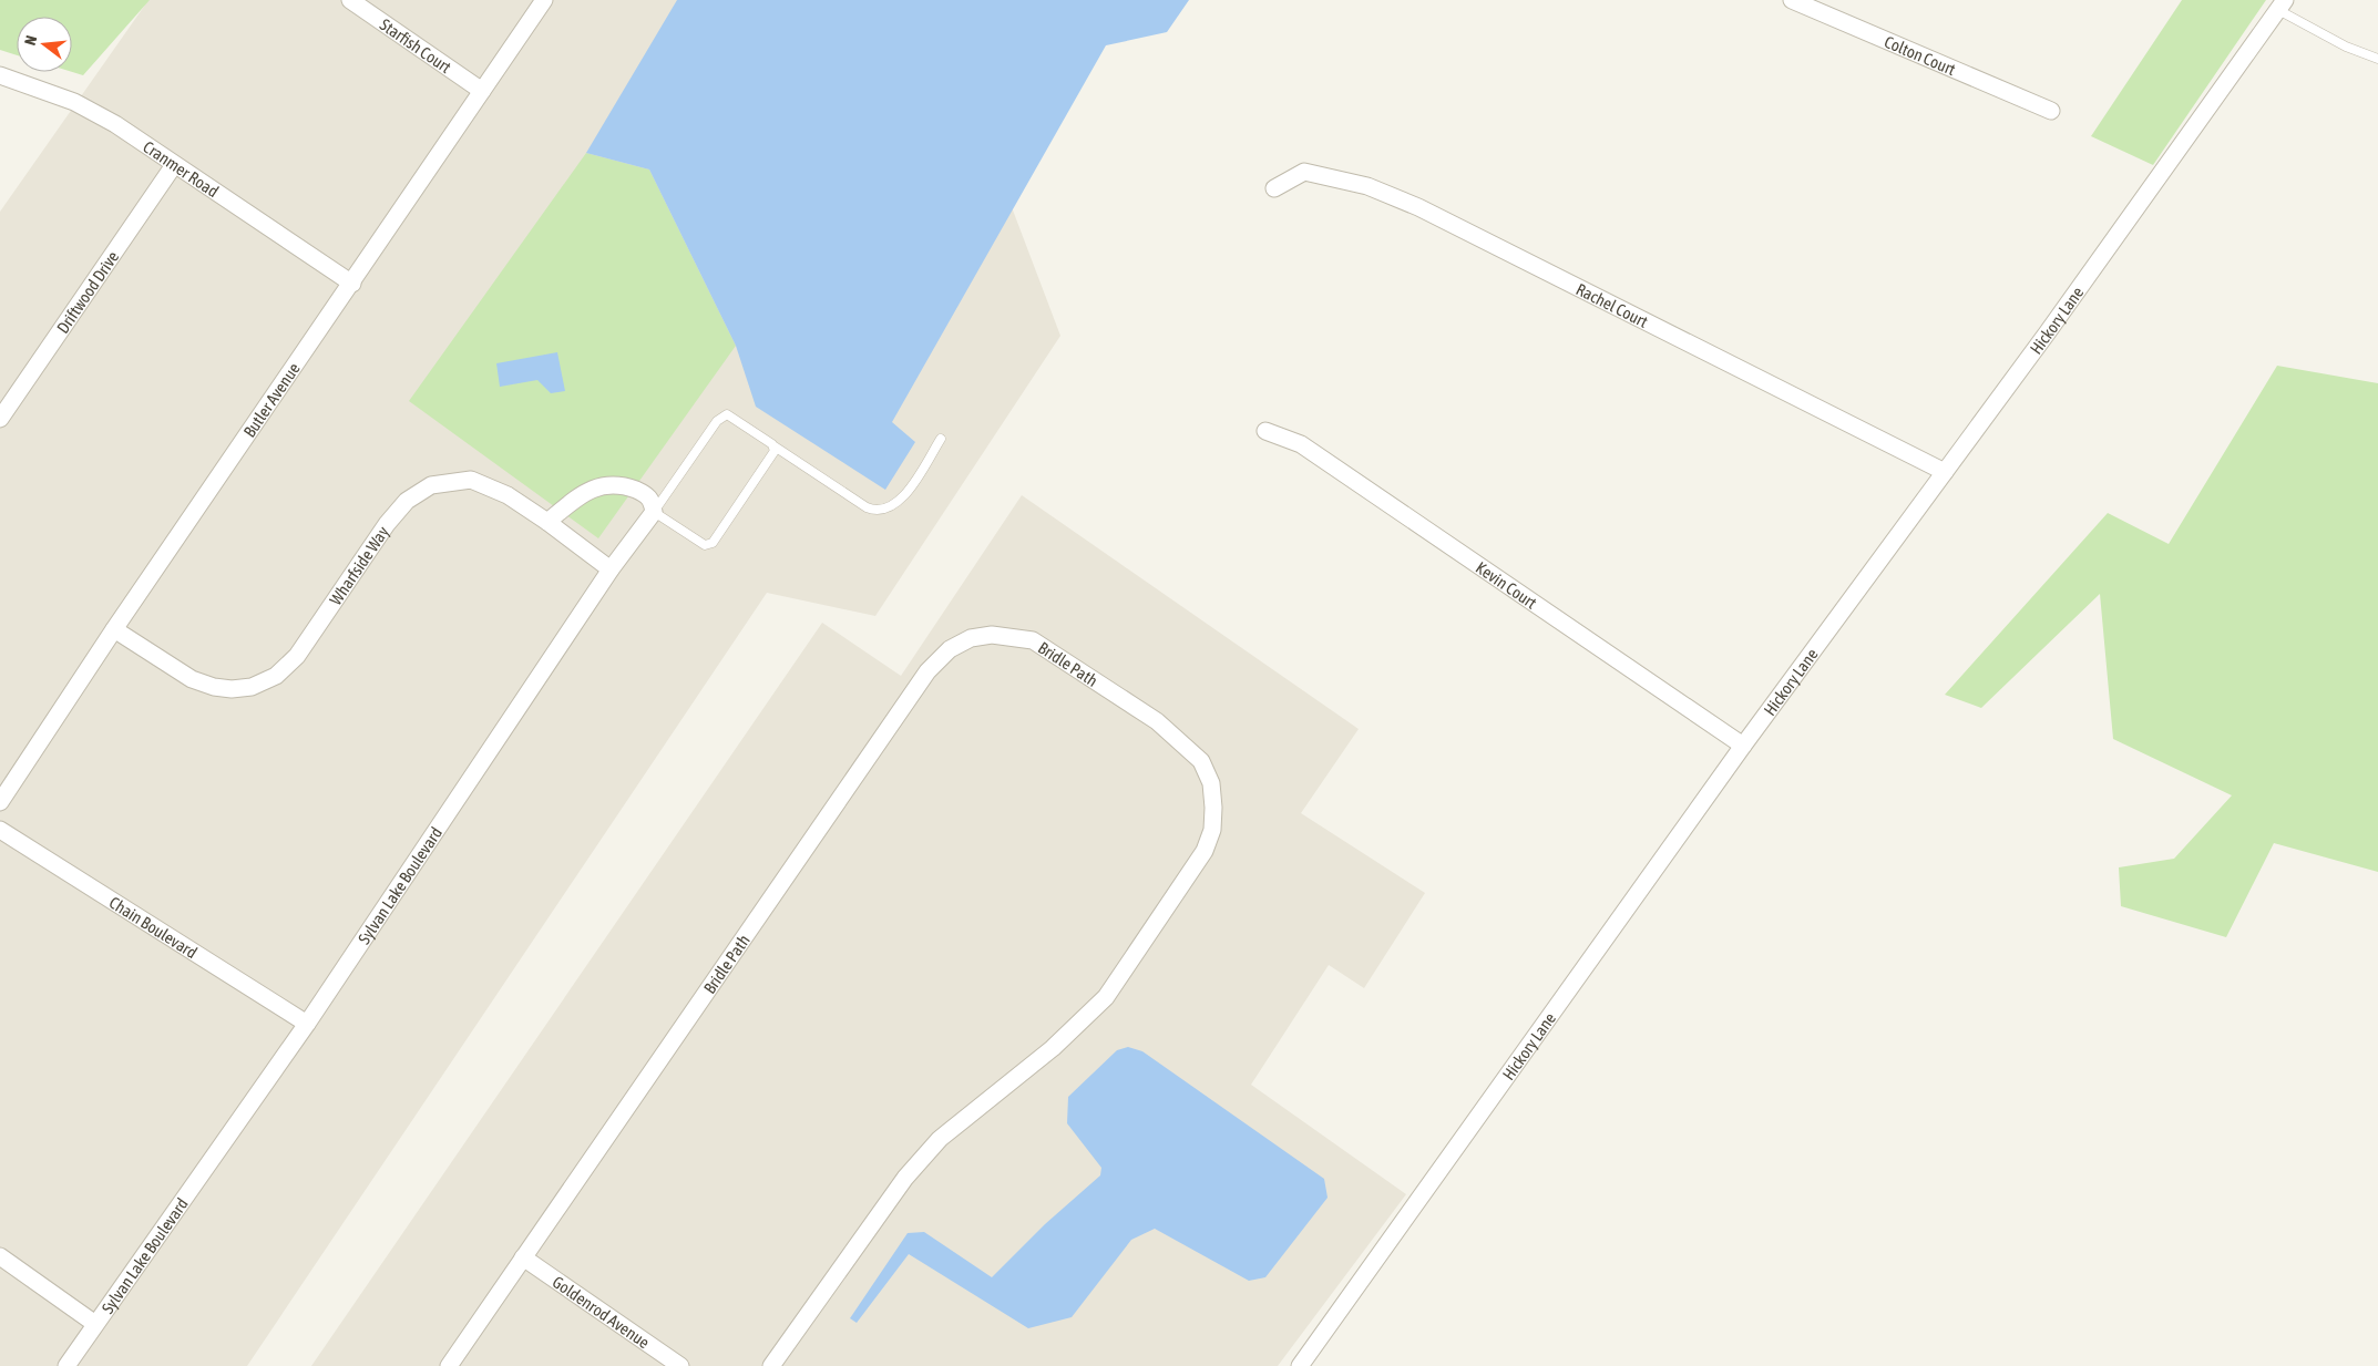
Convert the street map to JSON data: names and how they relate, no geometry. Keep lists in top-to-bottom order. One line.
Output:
{"streets":{"street":["Starfish Court","Colton Court","Cranmer Road","Driftwood Drive","Rachel Court","Hickory Lane","Butler Avenue","Wharfside Way","Kevin Court","Bridle Path","Sylvan Lake Boulevard","Chain Boulevard","Goldenrod Avenue"]},"crossings":[["Starfish Court","Butler Avenue"],["Cranmer Road","Driftwood Drive"],["Cranmer Road","Butler Avenue"],["Rachel Court","Hickory Lane"],["Hickory Lane","Kevin Court"],["Butler Avenue","Wharfside Way"],["Wharfside Way","Sylvan Lake Boulevard"],["Bridle Path","Goldenrod Avenue"],["Sylvan Lake Boulevard","Chain Boulevard"]],"north":"left"}
